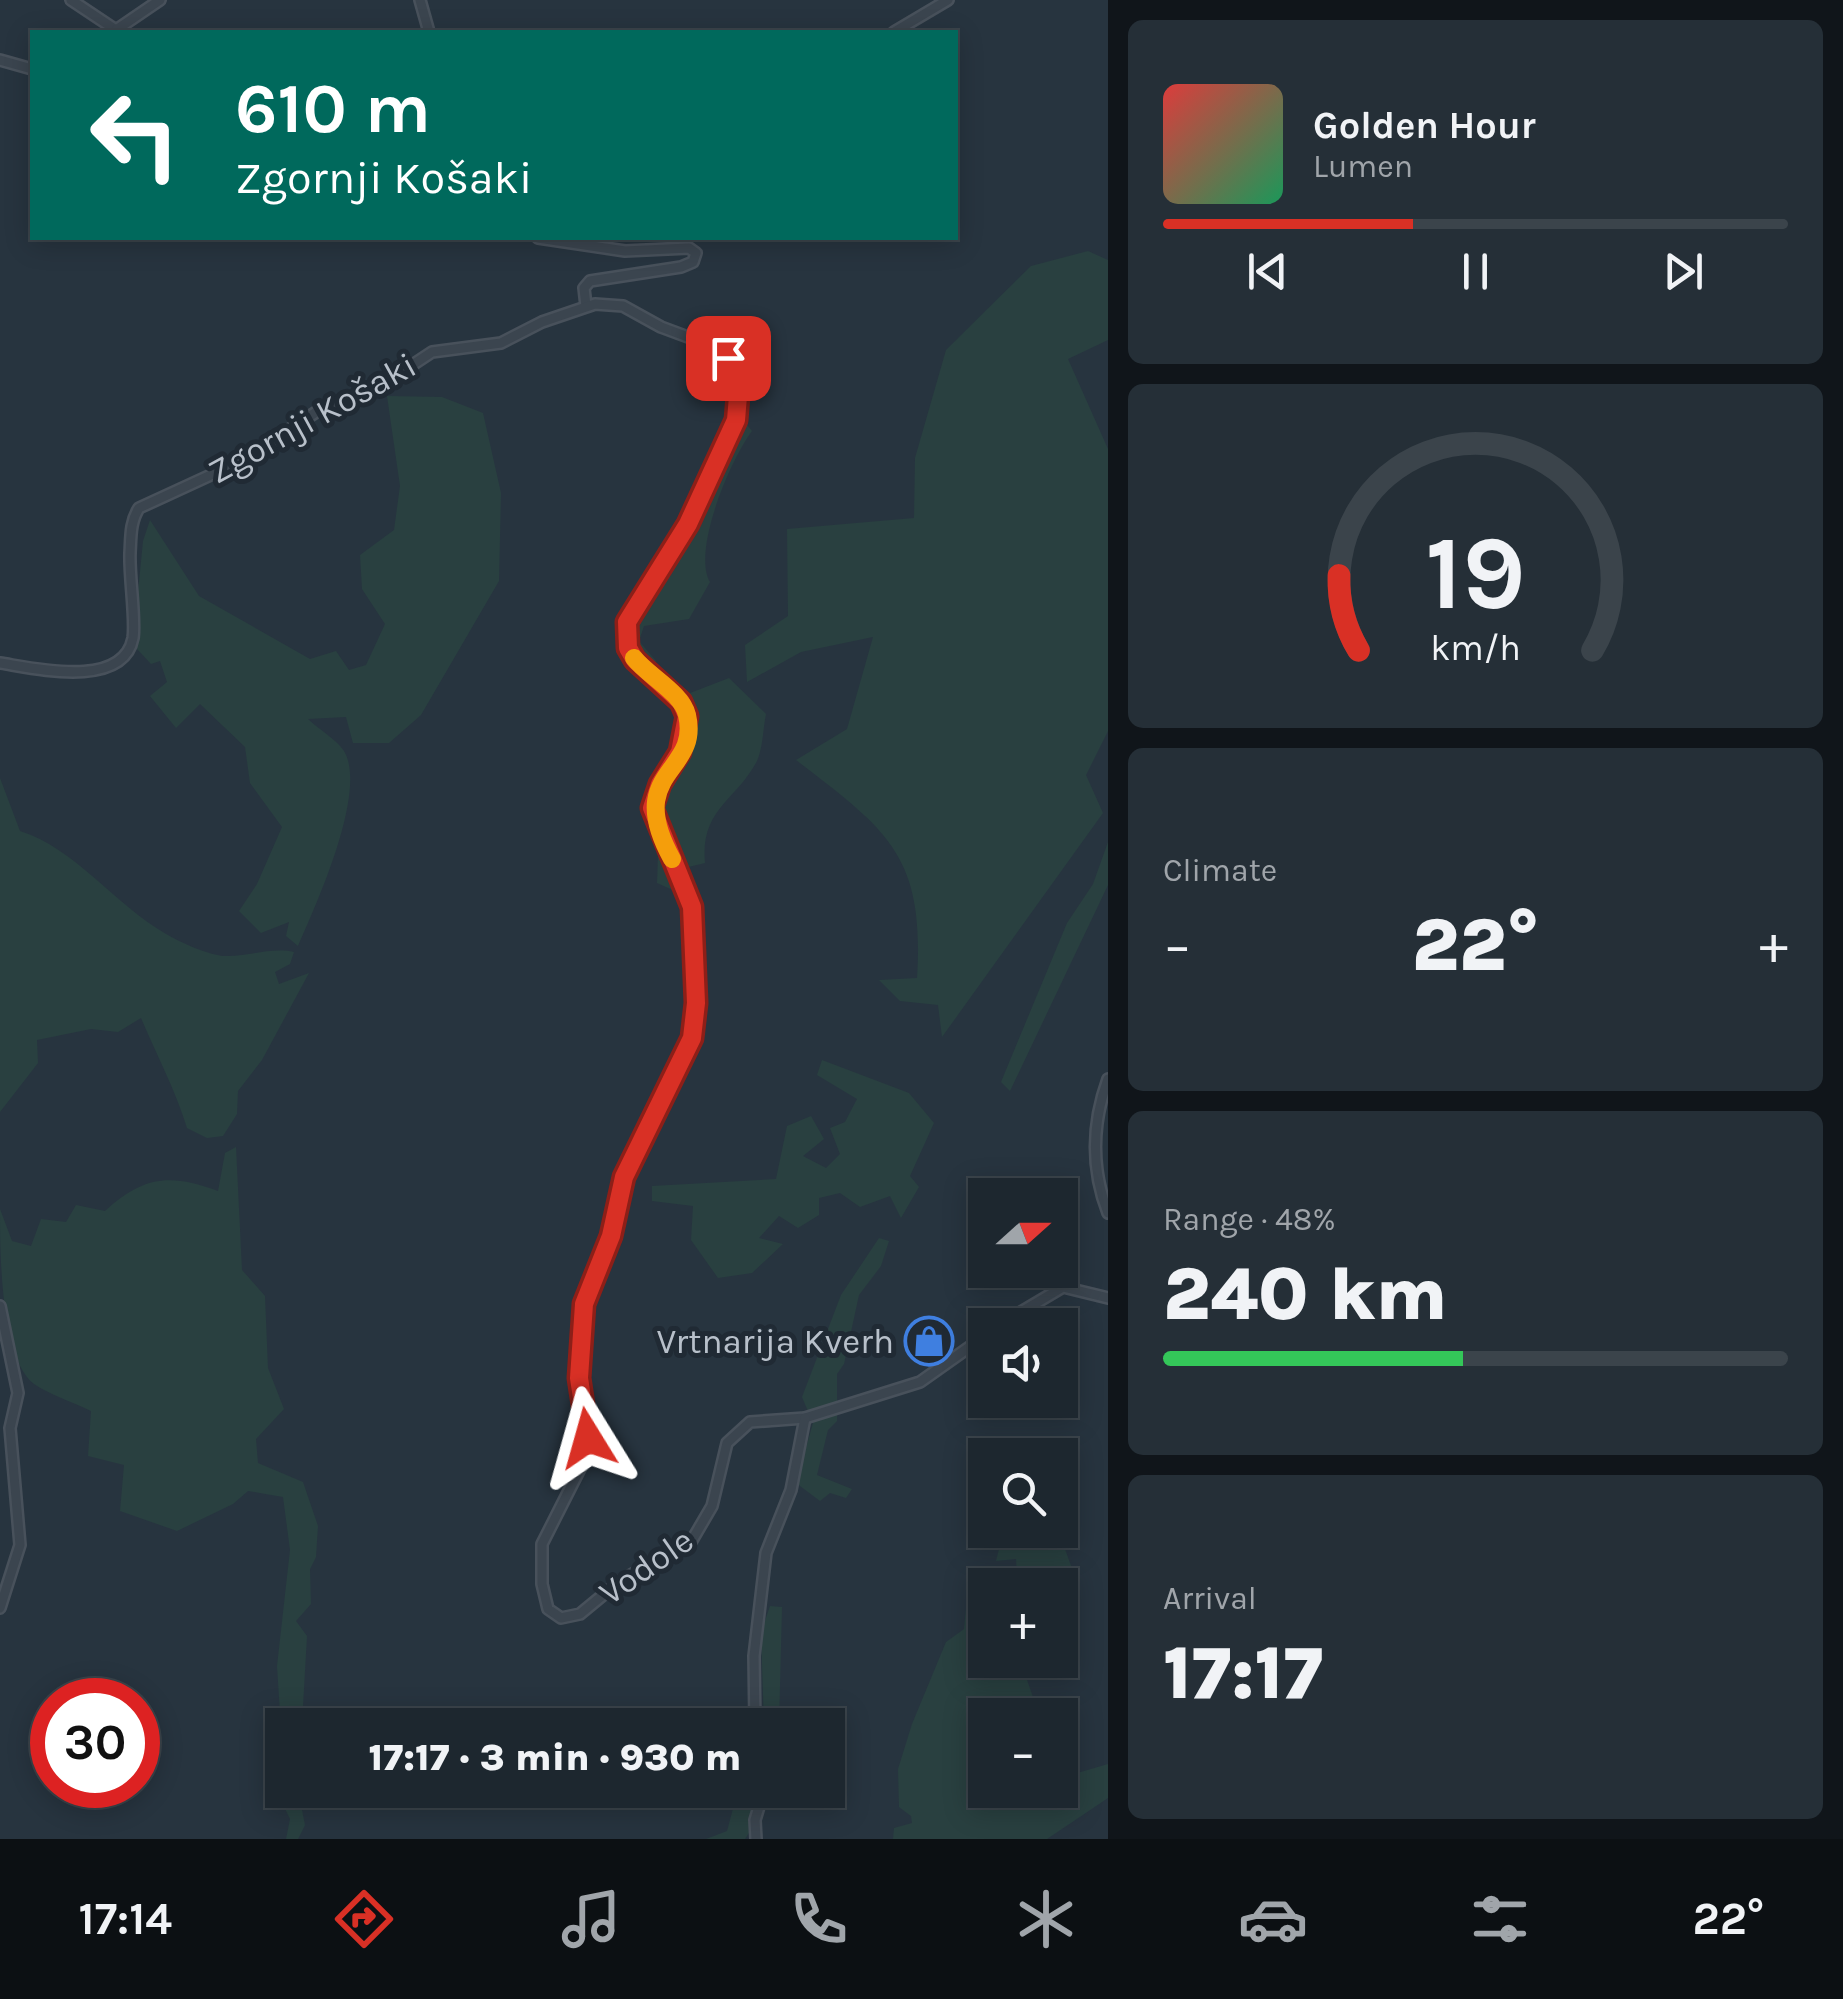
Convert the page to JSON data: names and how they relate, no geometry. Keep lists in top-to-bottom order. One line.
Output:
{"streets":{"street":["Zgornji Košaki","Vodole"]},"crossings":[["Zgornji Košaki","Vodole"]],"places":{"shop":["Vrtnarija Kverh"]},"north":"right","page":{"turn":["610 m","Zgornji Košaki"],"song":["Golden Hour","Lumen"],"tile":["Climate",["Range · 48%","240 km"],["Arrival","17:17"]],"heat":["−","22°","+"],"map_buttons":["+","−"],"limit":"30","trip":"17:17 · 3 min · 930 m","tabs":["17:14","22°"],"gauge":["19","km/h"]}}
